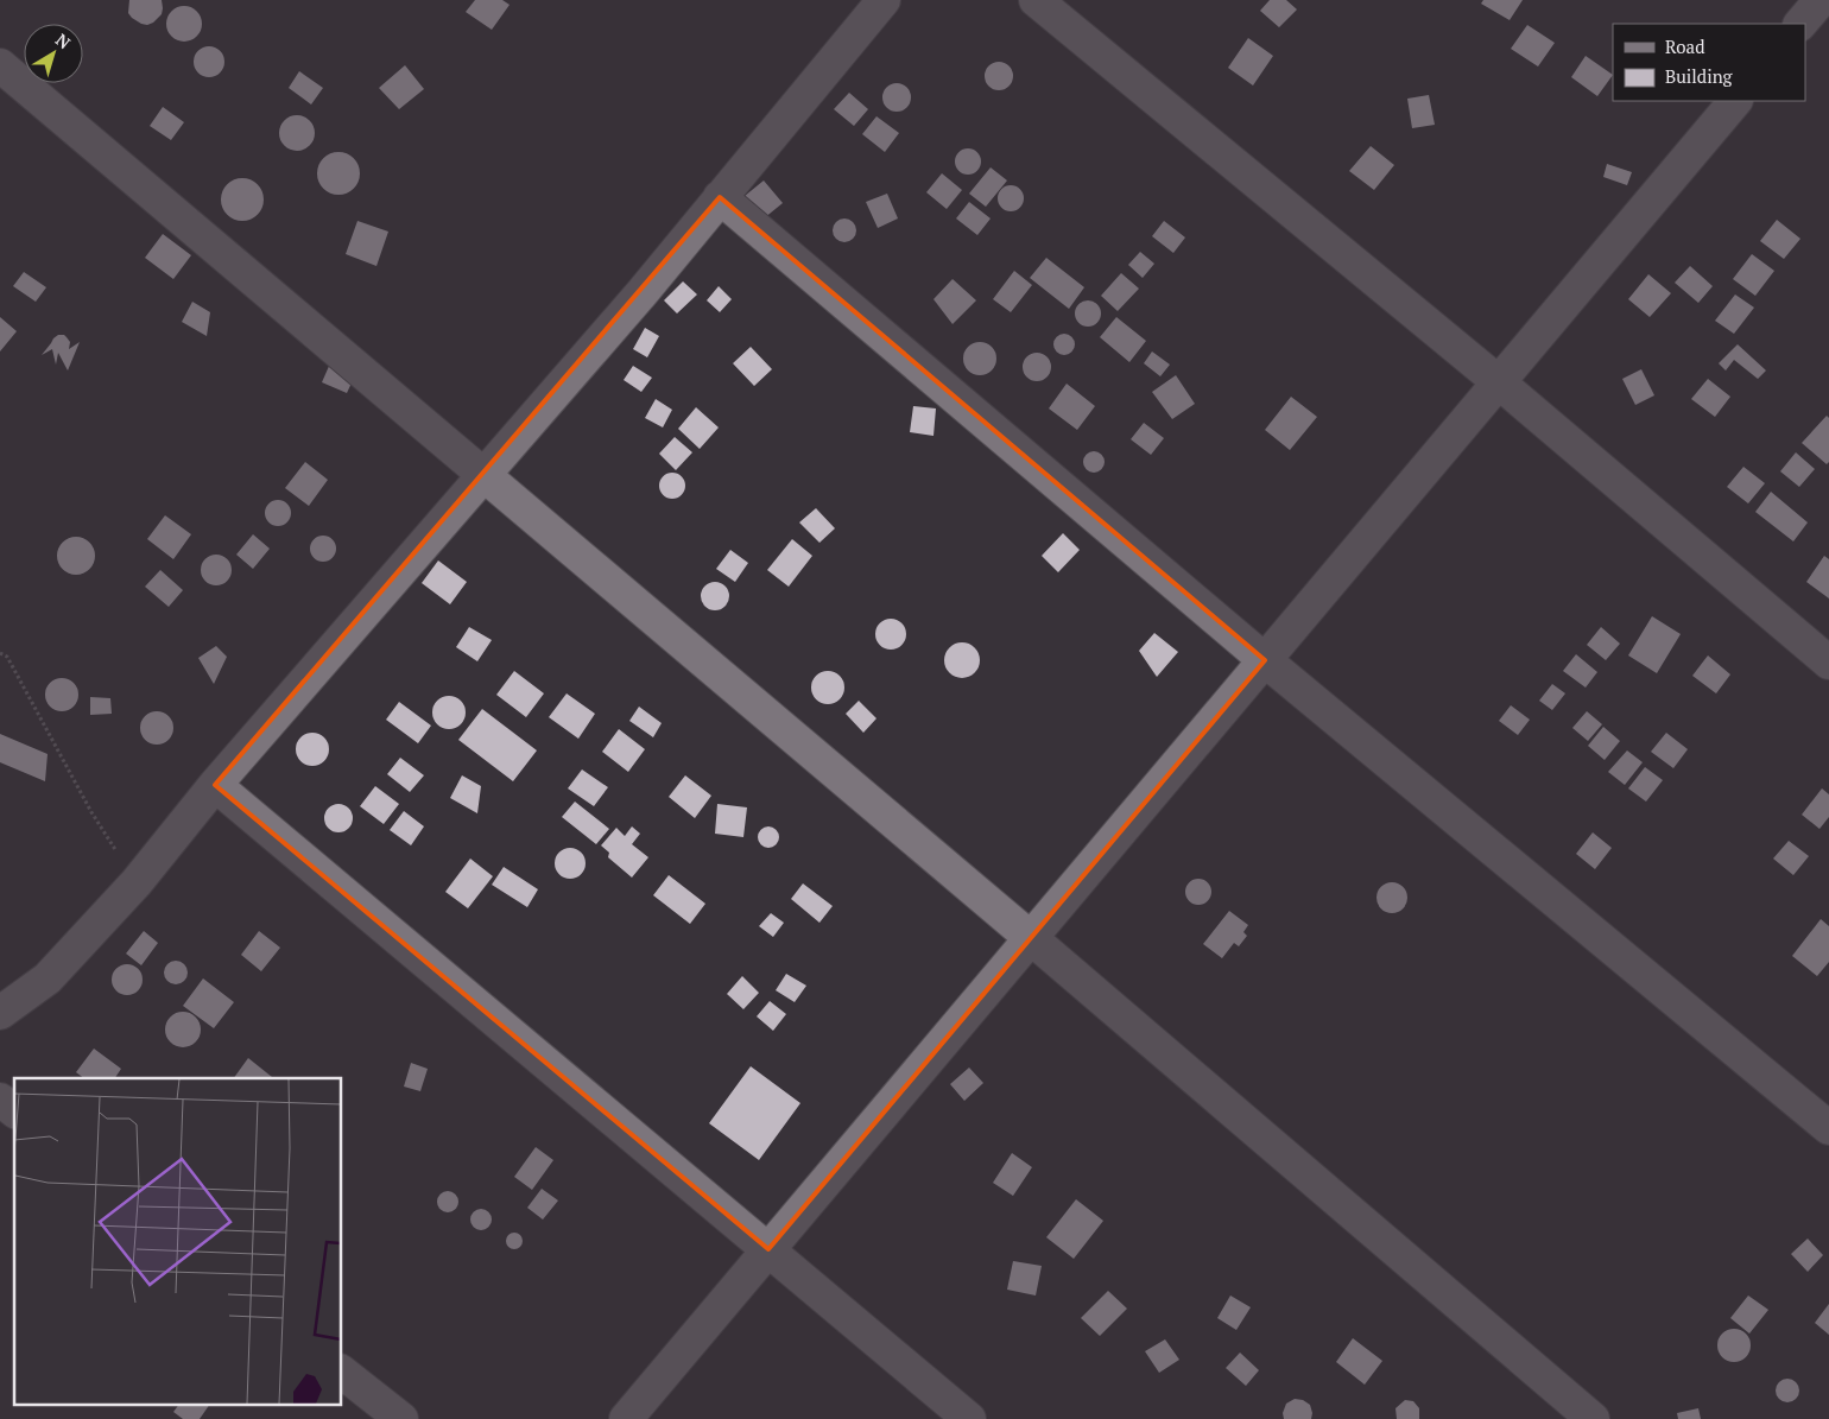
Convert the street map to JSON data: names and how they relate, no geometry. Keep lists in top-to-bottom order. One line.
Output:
{"legend":["Road","Building"],"north":"top right"}
